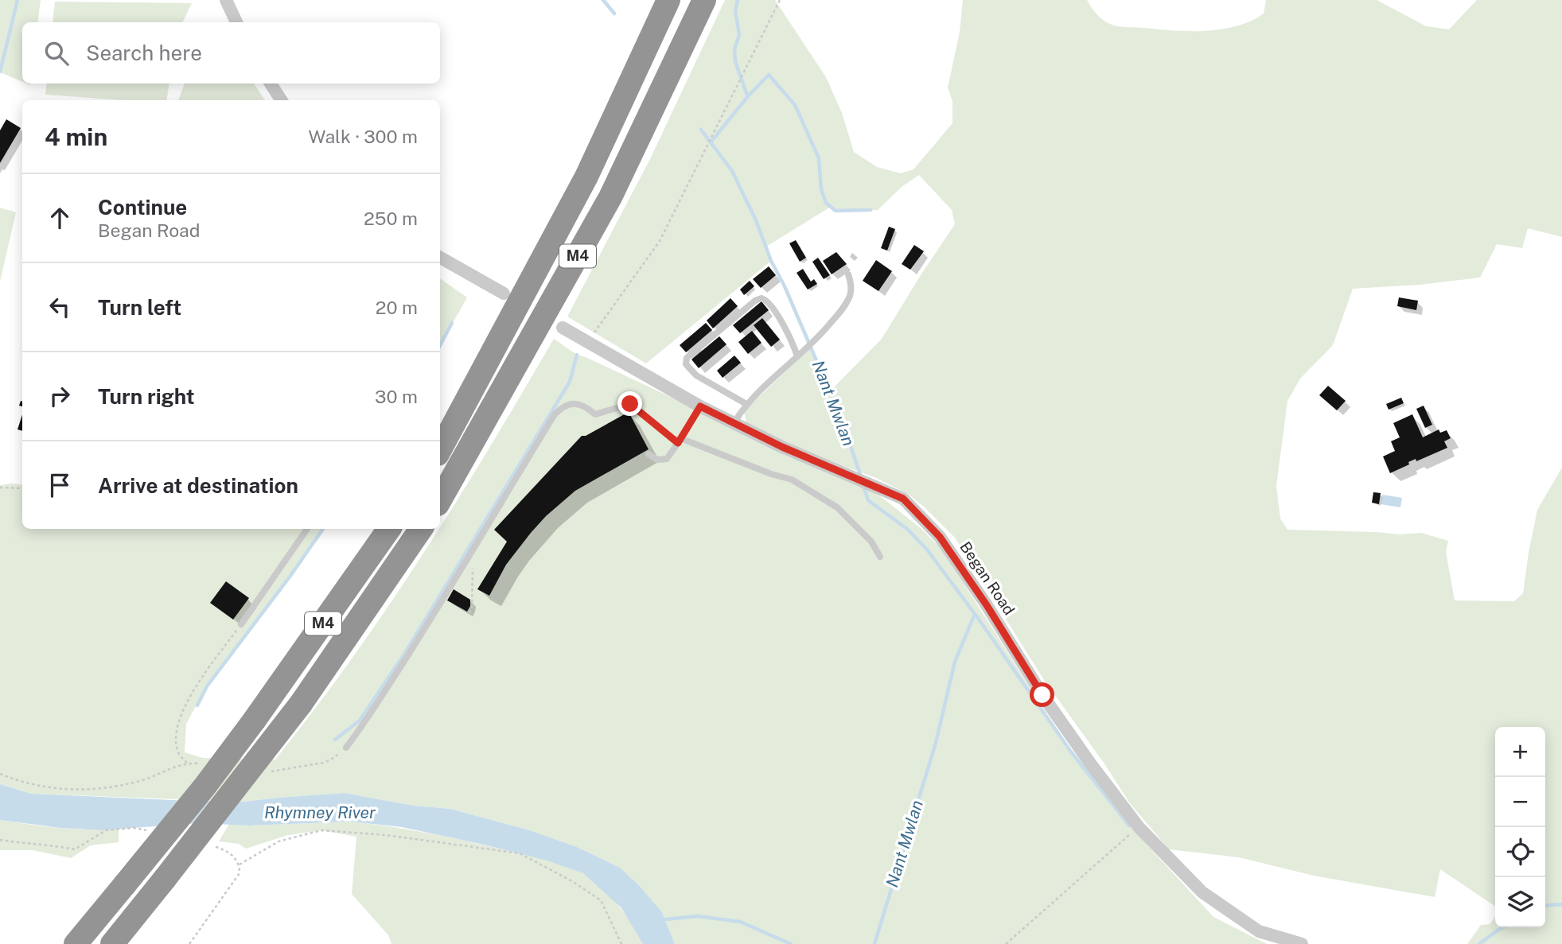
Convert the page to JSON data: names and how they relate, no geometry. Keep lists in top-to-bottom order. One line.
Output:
{"streets":{"highway":["M4"],"street":["Began Road"]},"water":["Nant Mwlan","Rhymney River"],"page":{"search":"Search here","heading":["4 min","Walk · 300 m"],"list":[["Continue","Began Road","250 m"],["Turn left","20 m"],["Turn right","30 m"],"Arrive at destination"],"map_buttons":["+","−"]}}
